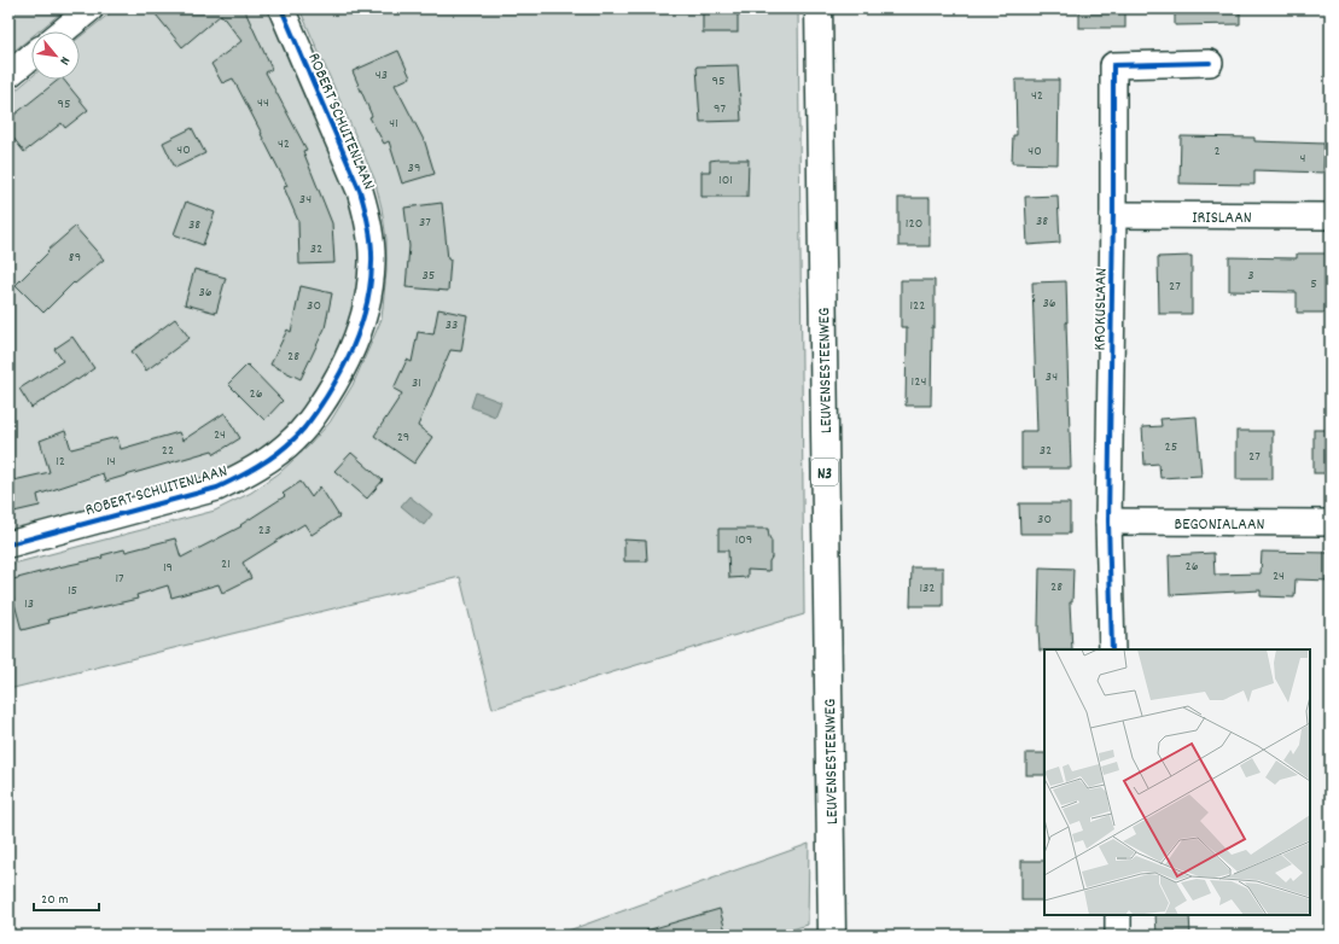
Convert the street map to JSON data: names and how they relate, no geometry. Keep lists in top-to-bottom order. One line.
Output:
{"streets":{"main road":["LEUVENSESTEENWEG","N3"],"street":["ROBERT SCHUITENLAAN","IRISLAAN","KROKUSLAAN","BEGONIALAAN"]},"crossings":[["IRISLAAN","KROKUSLAAN"],["KROKUSLAAN","BEGONIALAAN"]],"house_numbers":["43","95","42","44","95","97","41","42","40","40","2","4","39","101","34","38","37","120","38","32","89","35","3","5","27","36","36","30","122","33","28","34","124","31","26","24","29","25","22","32","27","12","14","30","23","109","21","26","19","24","17","28","132","15","13"],"scale_bar":"20 m","north":"bottom right"}
